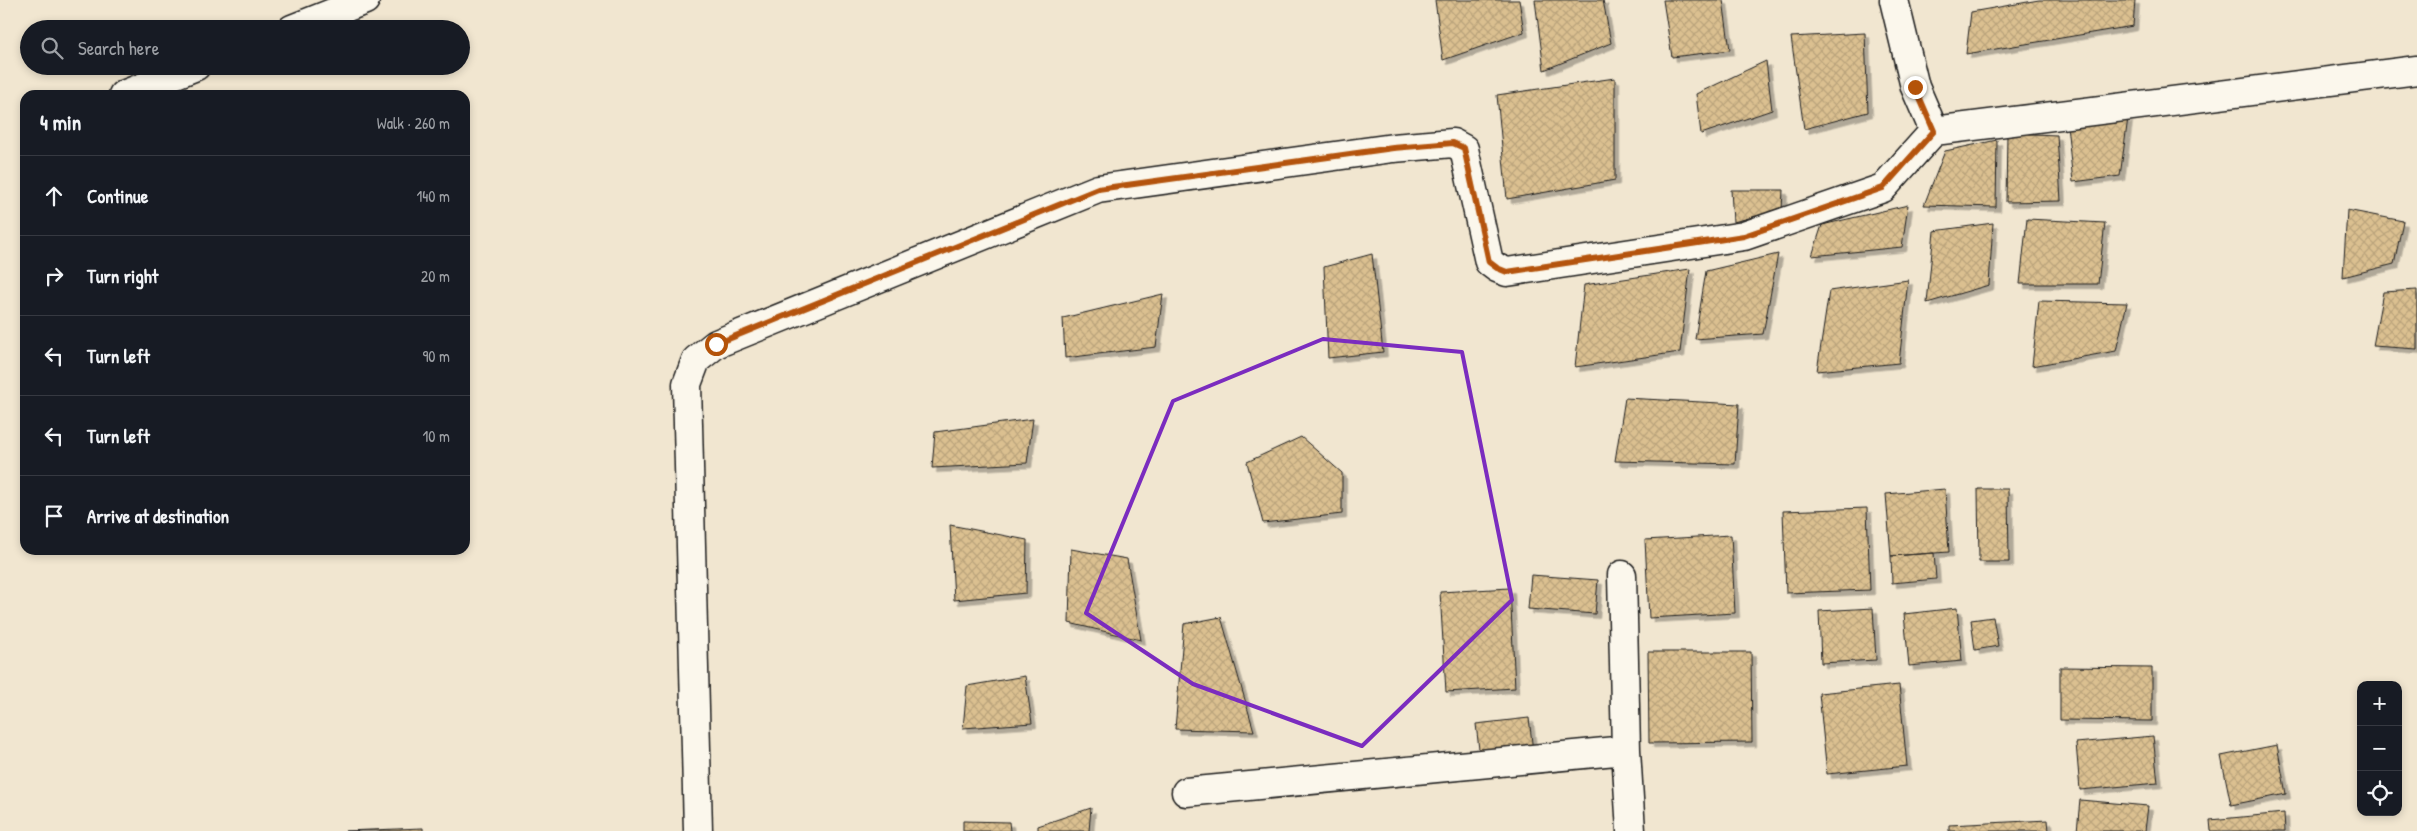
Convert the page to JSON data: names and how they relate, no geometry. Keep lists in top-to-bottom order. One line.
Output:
{"page":{"search":"Search here","heading":["4 min","Walk · 260 m"],"list":[["Continue","140 m"],["Turn right","20 m"],["Turn left","90 m"],["Turn left","10 m"],"Arrive at destination"],"map_buttons":["+","−"]}}
